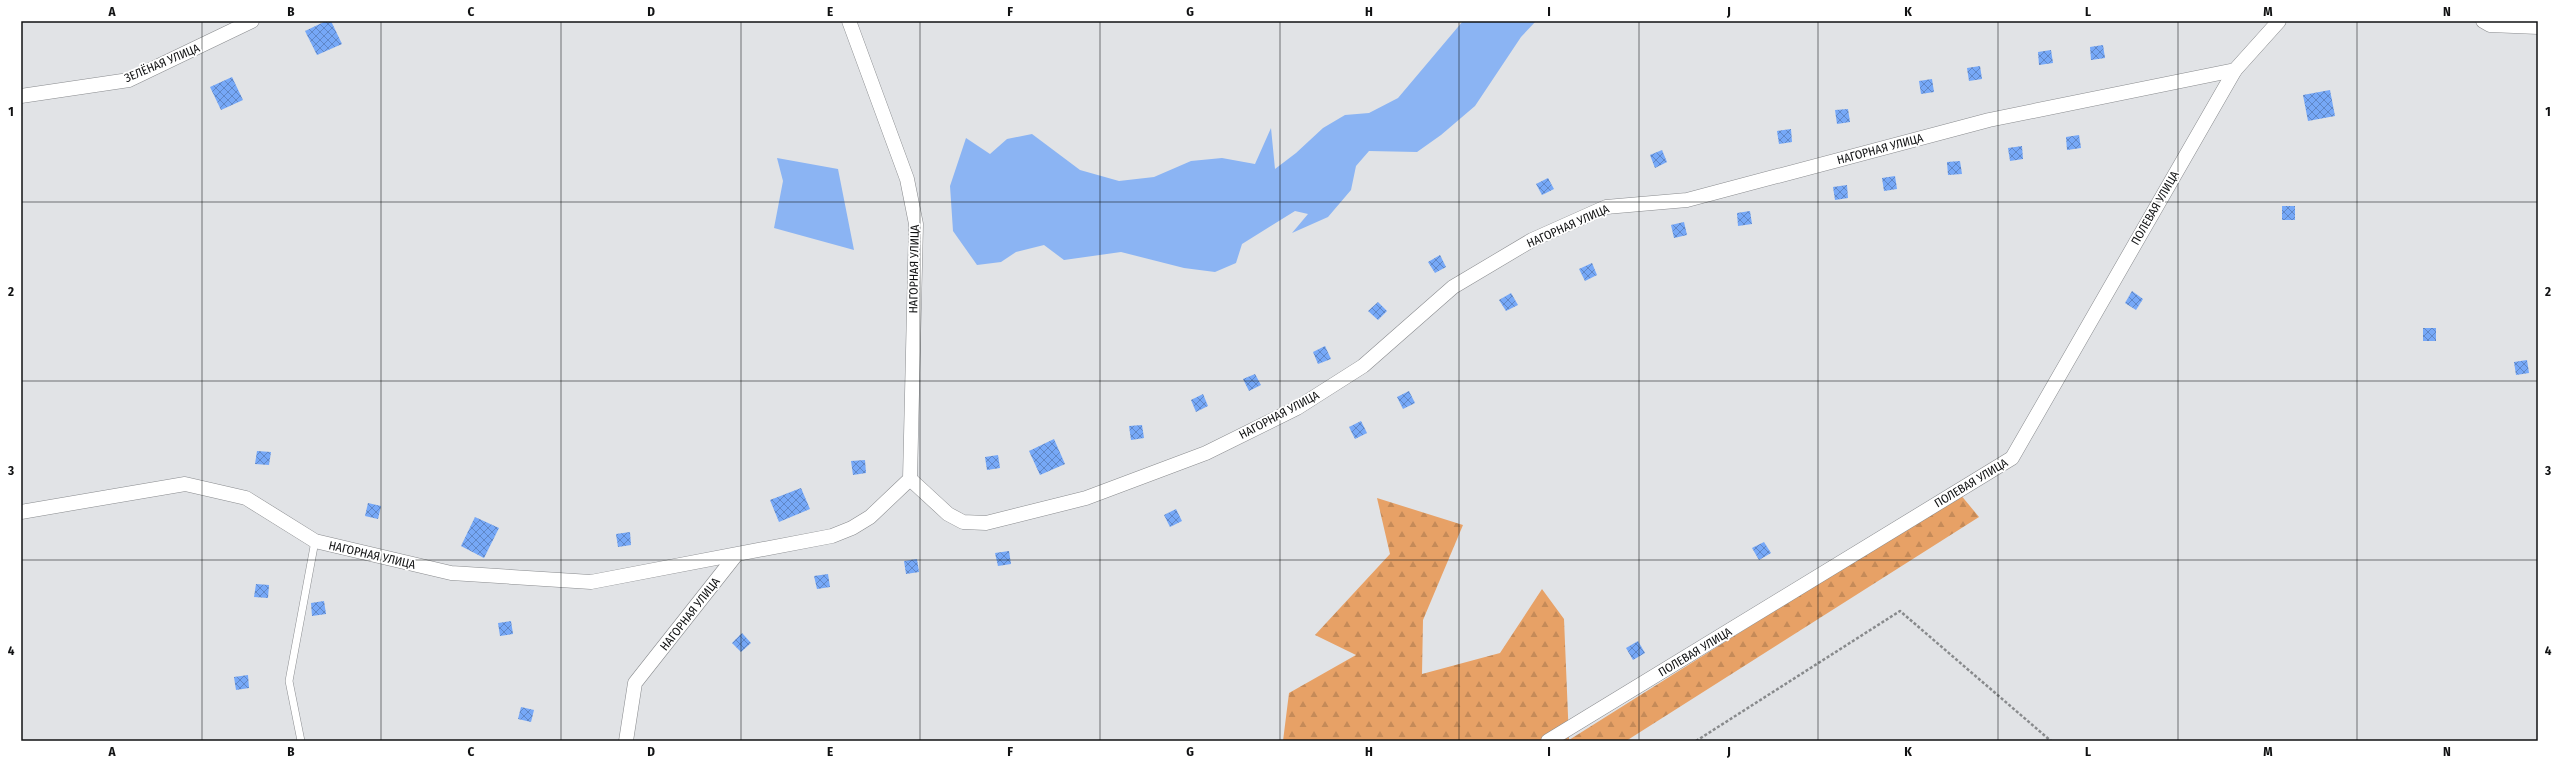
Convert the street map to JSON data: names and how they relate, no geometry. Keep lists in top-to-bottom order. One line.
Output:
{"streets":{"street":["ЗЕЛЁНАЯ УЛИЦА","НАГОРНАЯ УЛИЦА","ПОЛЕВАЯ УЛИЦА"]},"crossings":[["НАГОРНАЯ УЛИЦА","ПОЛЕВАЯ УЛИЦА"]],"grid":{"columns":["A","B","C","D","E","F","G","H","I","J","K","L","M","N"],"rows":["1","2","3","4"]}}
